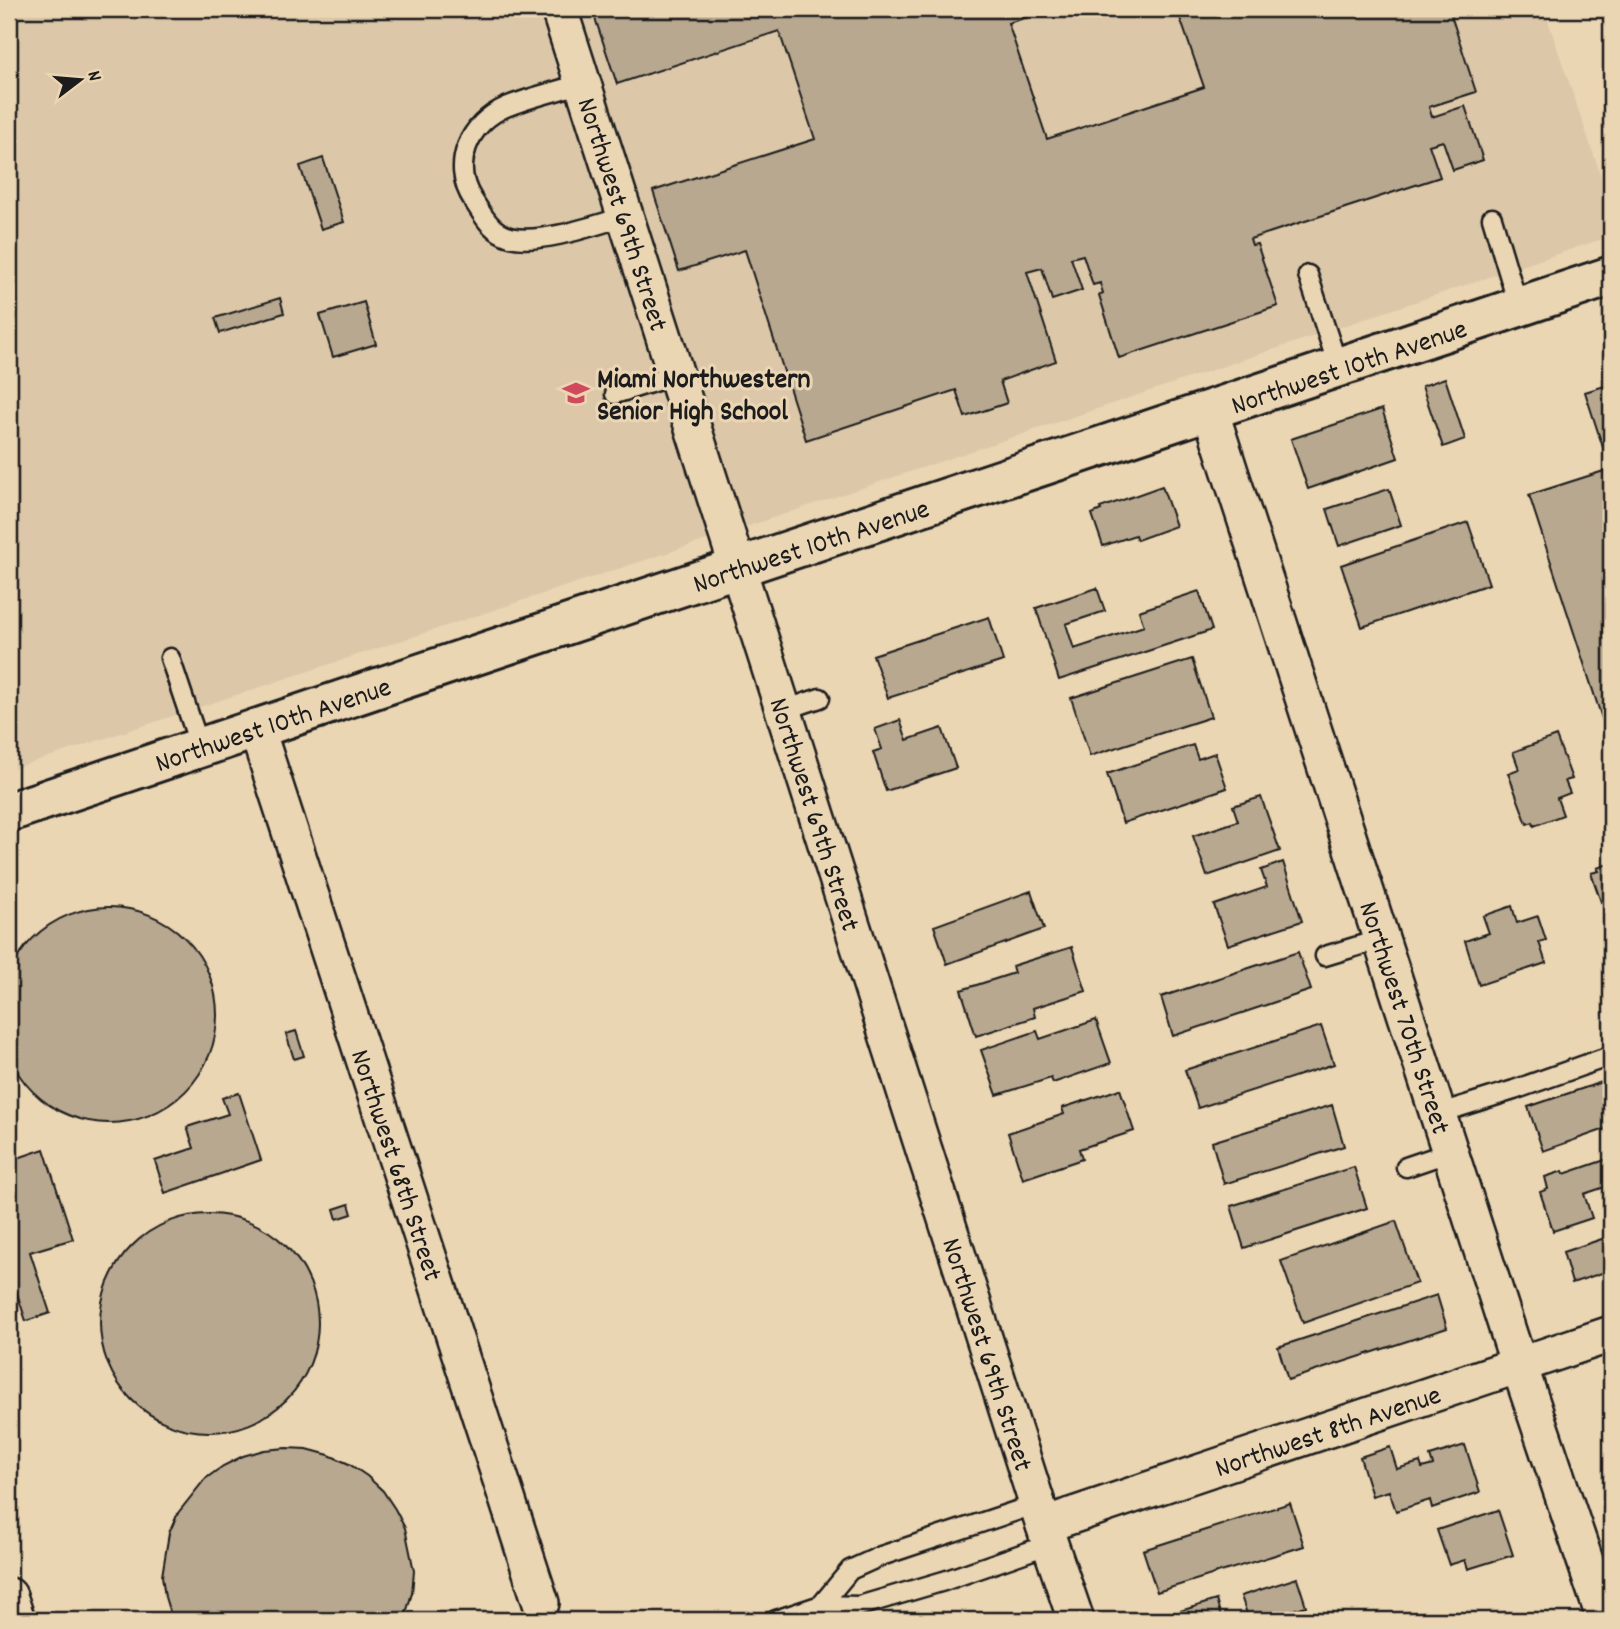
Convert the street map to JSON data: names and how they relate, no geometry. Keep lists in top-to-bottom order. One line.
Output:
{"streets":{"street":["Northwest 69th Street","Northwest 10th Avenue","Northwest 70th Street","Northwest 68th Street","Northwest 8th Avenue"]},"crossings":[["Northwest 69th Street","Northwest 10th Avenue"],["Northwest 69th Street","Northwest 8th Avenue"],["Northwest 10th Avenue","Northwest 70th Street"],["Northwest 10th Avenue","Northwest 68th Street"],["Northwest 70th Street","Northwest 8th Avenue"]],"places":{"school or university":["Miami Northwestern Senior High School"]},"north":"right"}
